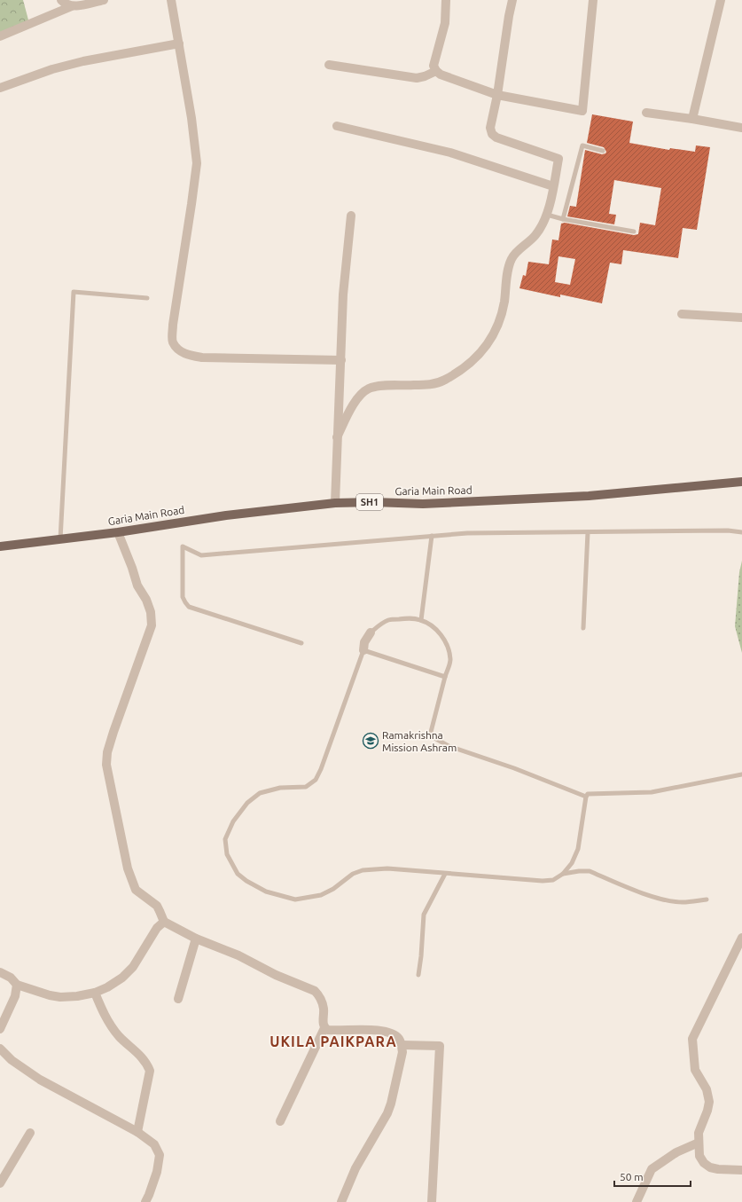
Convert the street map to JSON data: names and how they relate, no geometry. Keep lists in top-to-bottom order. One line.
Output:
{"streets":{"main road":["Garia Main Road","SH1"]},"districts":["UKILA PAIKPARA"],"places":{"school or university":["Ramakrishna Mission Ashram"]},"scale_bar":"50 m"}
